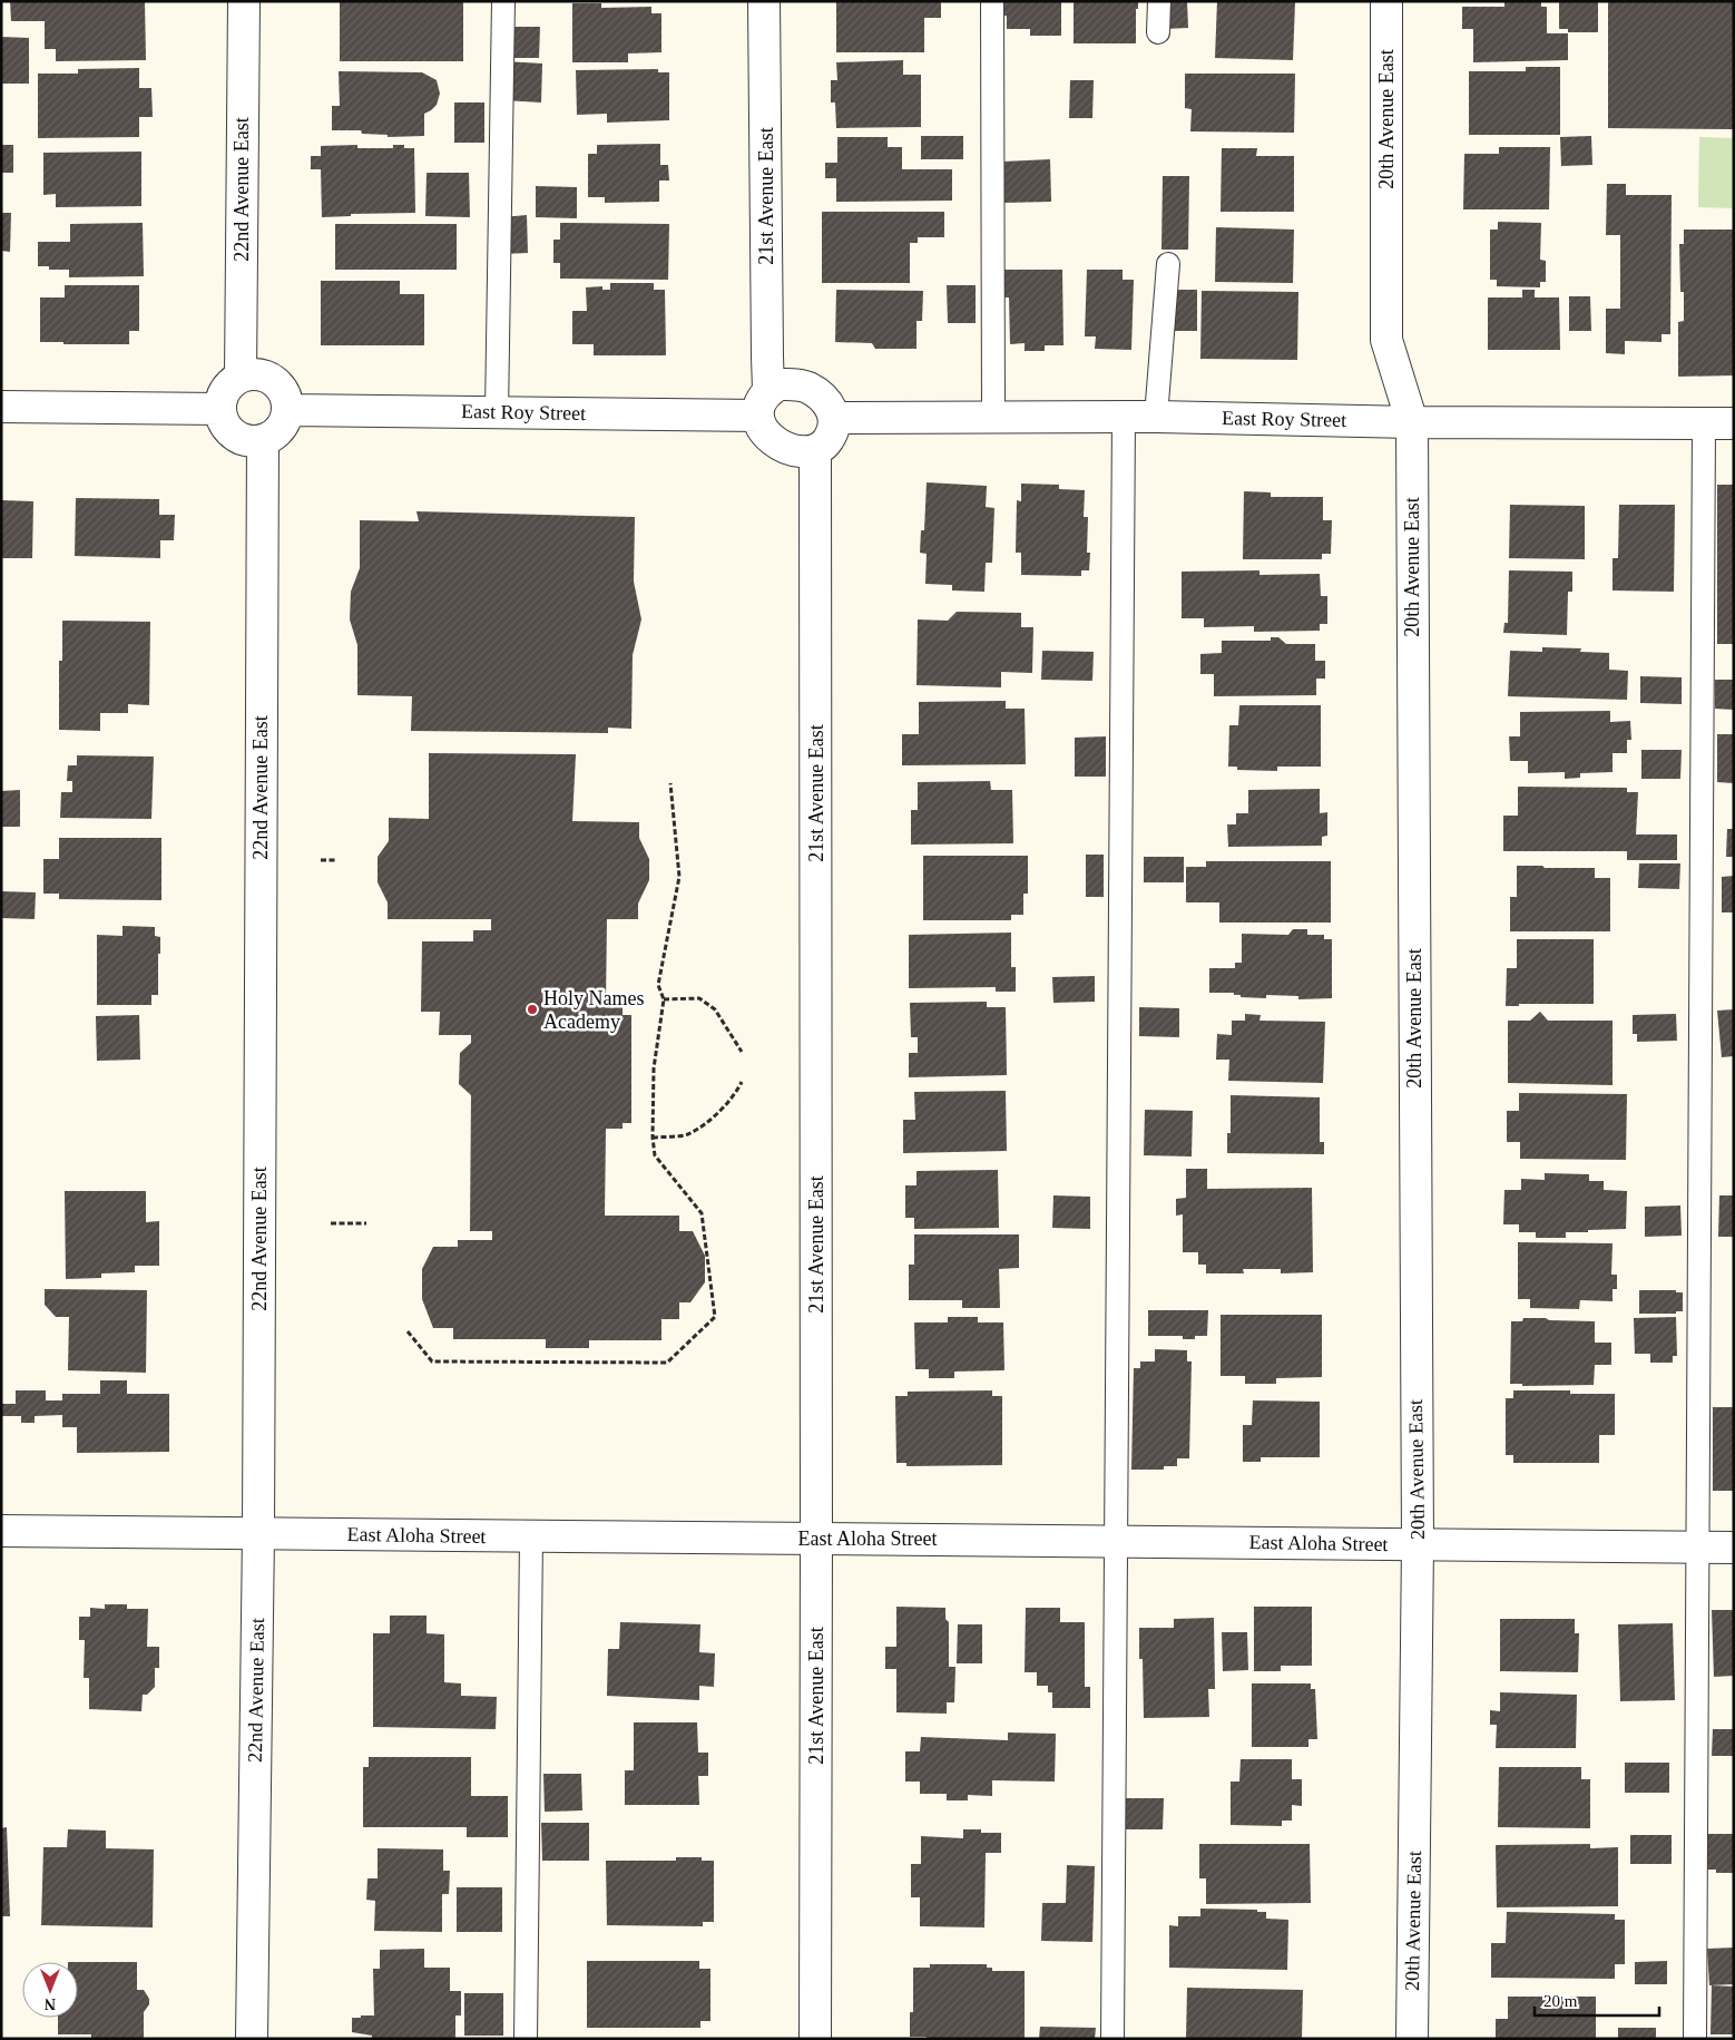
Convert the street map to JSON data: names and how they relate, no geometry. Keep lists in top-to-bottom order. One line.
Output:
{"streets":{"street":["20th Avenue East","22nd Avenue East","21st Avenue East","East Roy Street","East Aloha Street"]},"crossings":[["20th Avenue East","East Roy Street"],["20th Avenue East","East Aloha Street"],["22nd Avenue East","East Roy Street"],["22nd Avenue East","East Aloha Street"],["21st Avenue East","East Roy Street"],["21st Avenue East","East Aloha Street"]],"places":["Holy Names Academy"],"scale_bar":"20 m","north":"bottom"}
